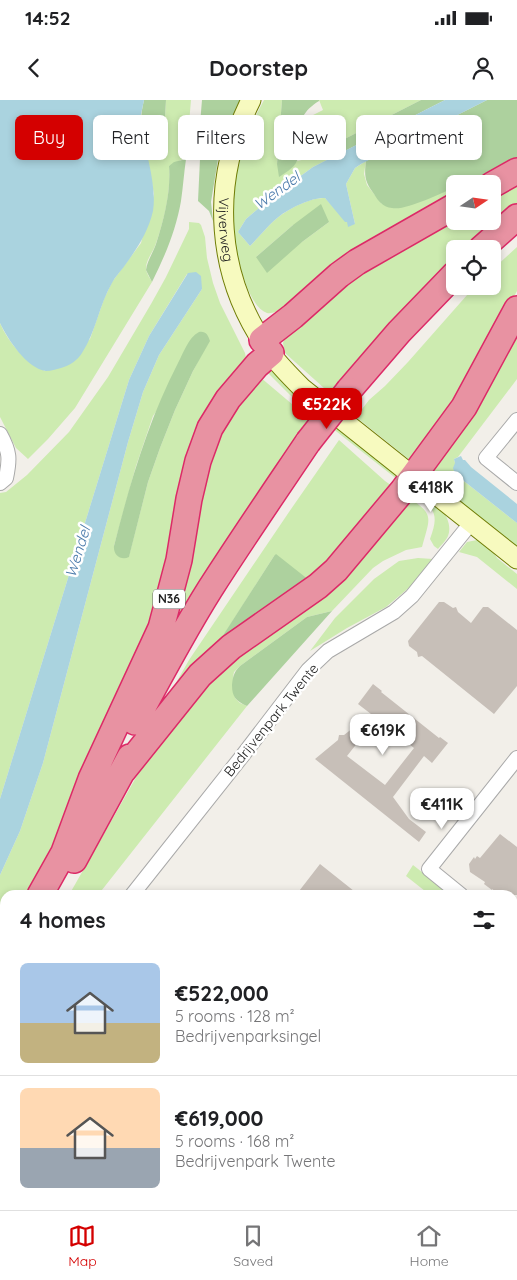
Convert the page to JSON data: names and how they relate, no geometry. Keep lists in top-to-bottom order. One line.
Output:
{"streets":{"highway":["N36"],"main road":["Vijverweg"],"street":["Bedrijvenpark Twente"]},"crossings":[["Vijverweg","N36"],["Vijverweg","Bedrijvenpark Twente"]],"water":["Wendel"],"north":"right","page":{"status":"14:52","header":"Doorstep","chip":["Buy","Rent","Filters","New","Apartment"],"price":["€522K","€418K","€619K","€411K"],"heading":"4 homes","list":[{"name":"€522,000","note":"5 rooms · 128 m² · Bedrijvenparksingel"},{"name":"€619,000","note":"5 rooms · 168 m² · Bedrijvenpark Twente"}],"tabs":["Map","Saved","Home"]}}
